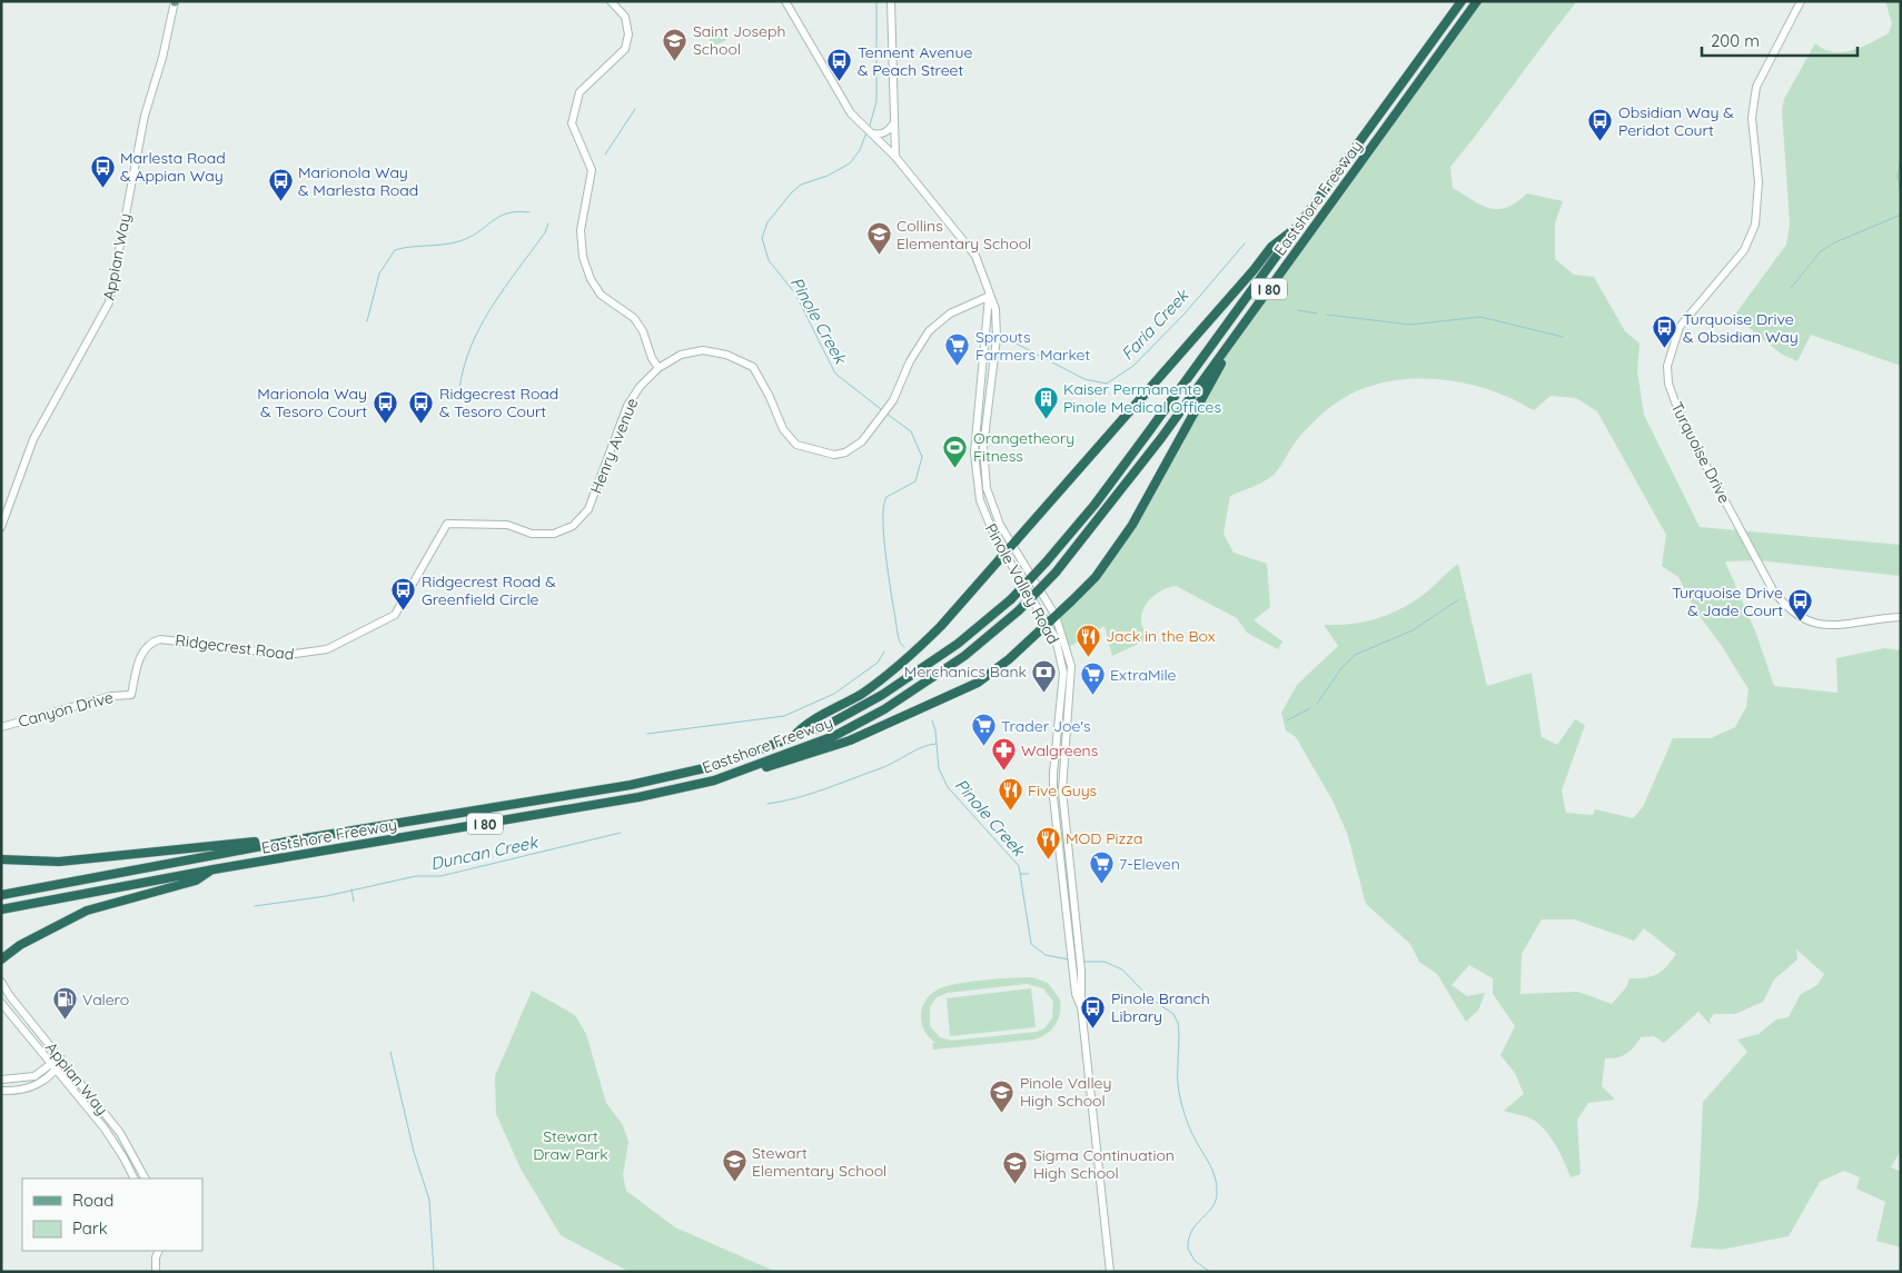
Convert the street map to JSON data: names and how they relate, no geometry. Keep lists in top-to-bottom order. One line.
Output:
{"streets":{"highway":["Eastshore Freeway","I 80"],"main road":["Appian Way","Henry Avenue","Turquoise Drive","Pinole Valley Road","Ridgecrest Road","Canyon Drive"]},"crossings":[["Henry Avenue","Pinole Valley Road"],["Henry Avenue","Ridgecrest Road"],["Ridgecrest Road","Canyon Drive"]],"water":["Pinole Creek","Faria Creek","Duncan Creek"],"parks":["Stewart Draw Park"],"places":{"school or university":["Saint Joseph School","Collins Elementary School","Pinole Valley High School","Stewart Elementary School","Sigma Continuation High School"],"bus stop":["Tennent Avenue & Peach Street","Obsidian Way & Peridot Court","Marlesta Road & Appian Way","Marionola Way & Marlesta Road","Turquoise Drive & Obsidian Way","Marionola Way & Tesoro Court","Ridgecrest Road & Tesoro Court","Ridgecrest Road & Greenfield Circle","Turquoise Drive & Jade Court","Pinole Branch Library"],"supermarket":["Sprouts Farmers Market","ExtraMile","Trader Joe's","7-Eleven"],"building":["Kaiser Permanente Pinole Medical Offices"],"sports":["Orangetheory Fitness"],"restaurant":["Jack in the Box","Five Guys","MOD Pizza"],"bank":["Merchanics Bank"],"pharmacy":["Walgreens"],"fuel station":["Valero"]},"legend":["Road","Park"],"scale_bar":"200 m"}
